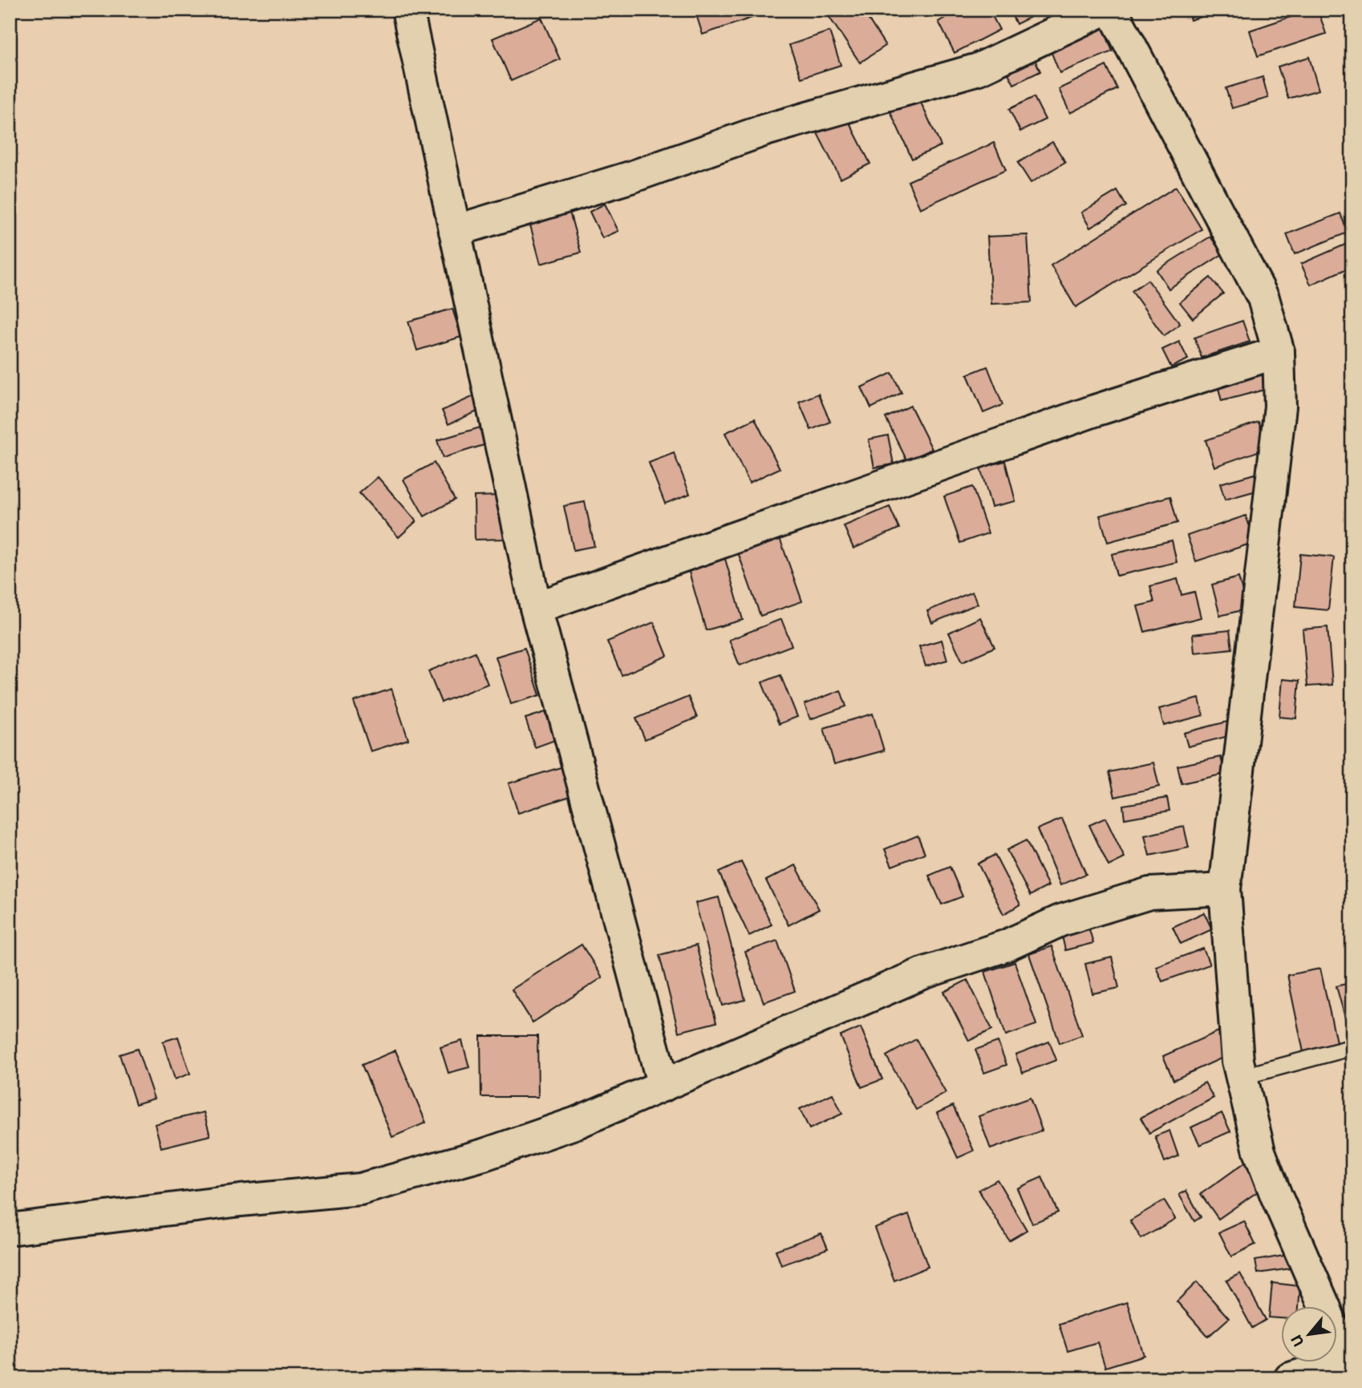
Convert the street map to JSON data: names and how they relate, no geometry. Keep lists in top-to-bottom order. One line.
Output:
{"north":"bottom left"}
